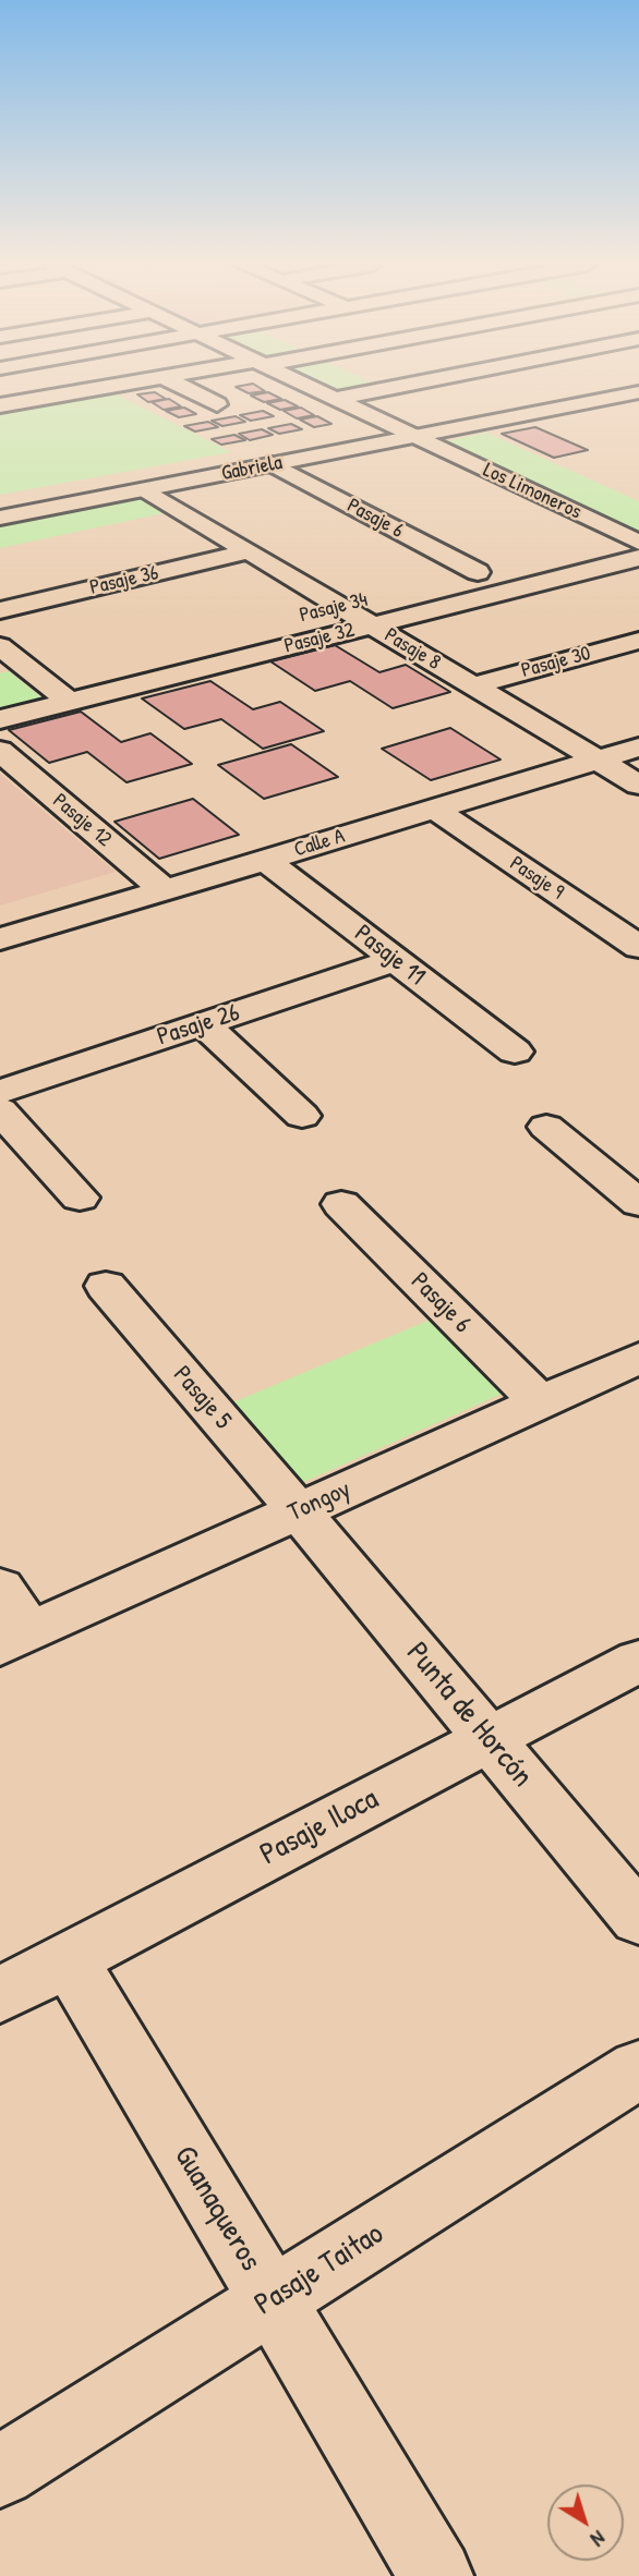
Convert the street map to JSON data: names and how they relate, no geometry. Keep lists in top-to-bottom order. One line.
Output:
{"streets":{"street":["Gabriela","Los Limoneros","Pasaje 6","Pasaje 36","Pasaje 34","Pasaje 32","Pasaje 8","Pasaje 30","Pasaje 12","Calle A","Pasaje 9","Pasaje 11","Pasaje 26","Pasaje 5","Tongoy","Punta de Horcón","Pasaje Iloca","Guanaqueros","Pasaje Taitao"]},"crossings":[["Gabriela","Los Limoneros"],["Gabriela","Pasaje 6"],["Gabriela","Pasaje 8"],["Los Limoneros","Pasaje 32"],["Pasaje 6","Tongoy"],["Pasaje 36","Pasaje 8"],["Pasaje 34","Pasaje 8"],["Pasaje 32","Pasaje 8"],["Pasaje 8","Pasaje 30"],["Pasaje 8","Calle A"],["Pasaje 12","Calle A"],["Calle A","Pasaje 9"],["Calle A","Pasaje 11"],["Pasaje 11","Pasaje 26"],["Pasaje 5","Tongoy"],["Pasaje 5","Punta de Horcón"],["Tongoy","Punta de Horcón"],["Punta de Horcón","Pasaje Iloca"],["Pasaje Iloca","Guanaqueros"],["Guanaqueros","Pasaje Taitao"]],"north":"bottom right"}
